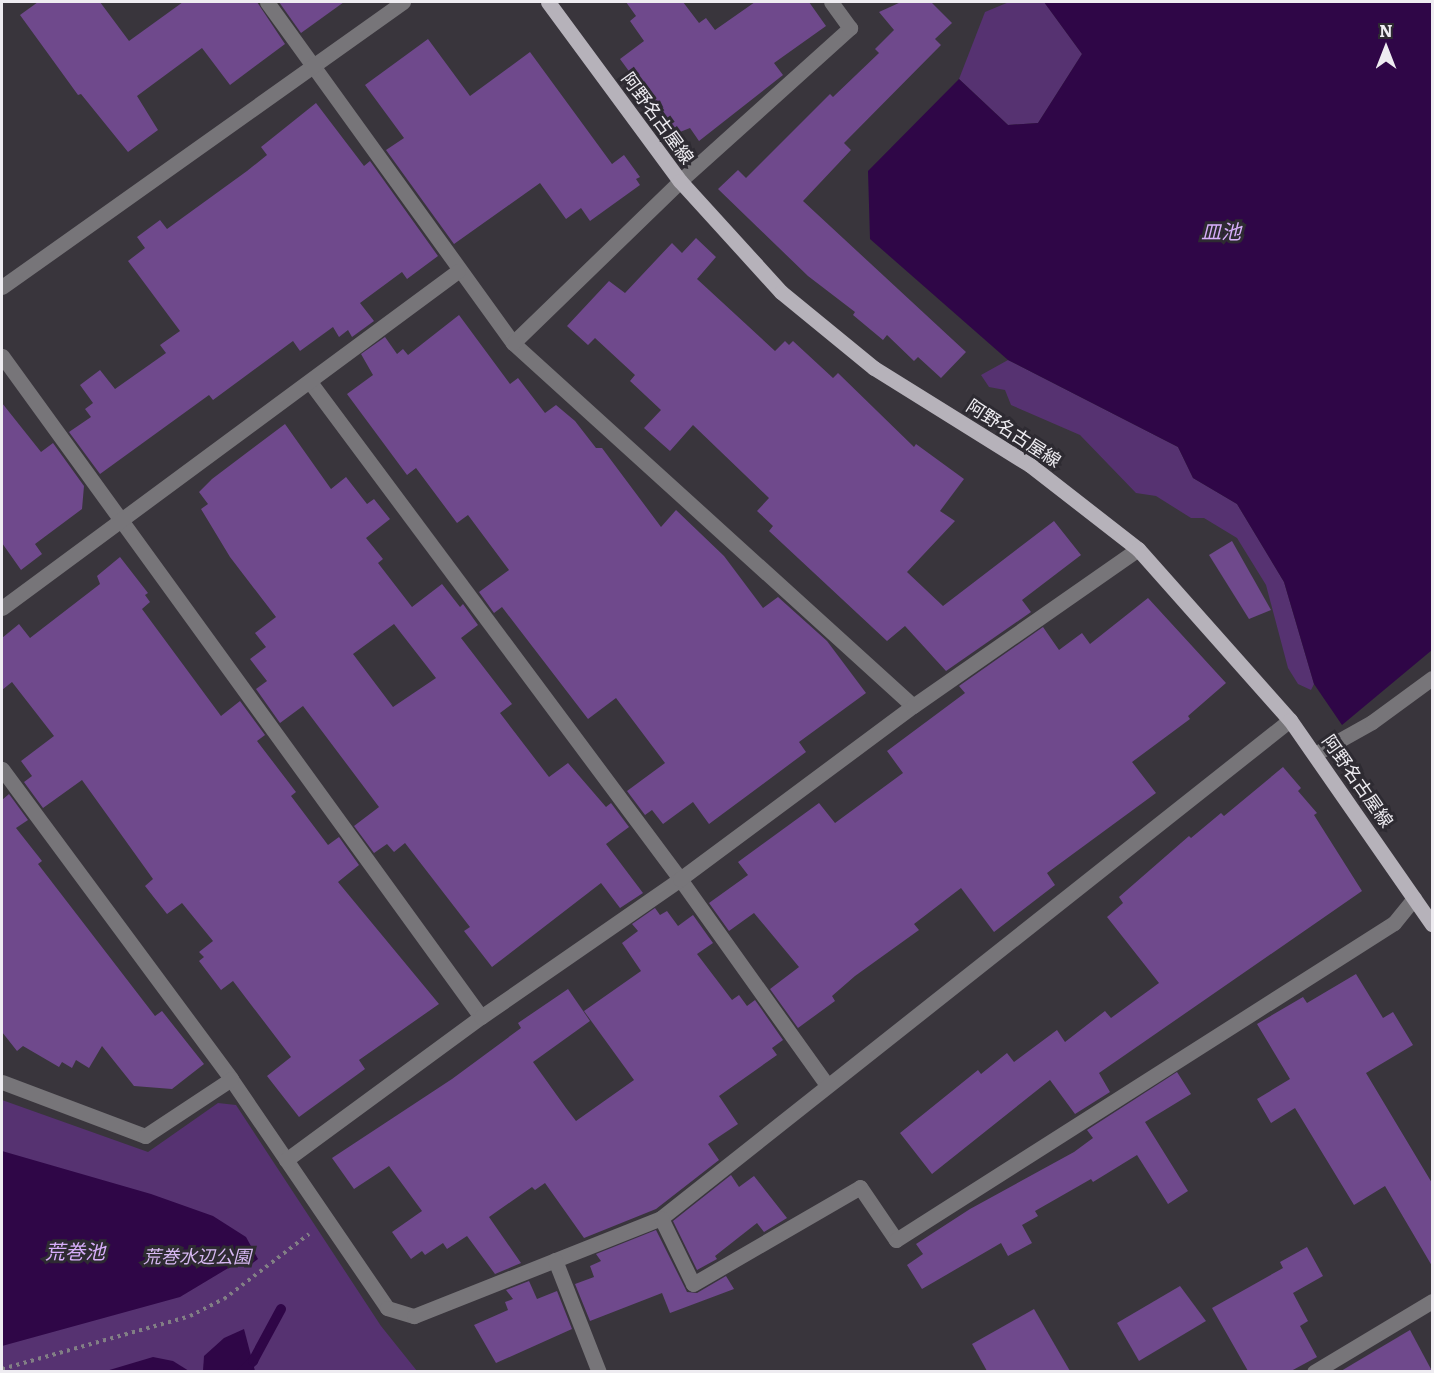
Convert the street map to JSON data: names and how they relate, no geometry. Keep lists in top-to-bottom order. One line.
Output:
{"streets":{"main road":["阿野名古屋線"]},"water":["皿池","荒巻池"],"parks":["荒巻水辺公園"],"north":"top"}
